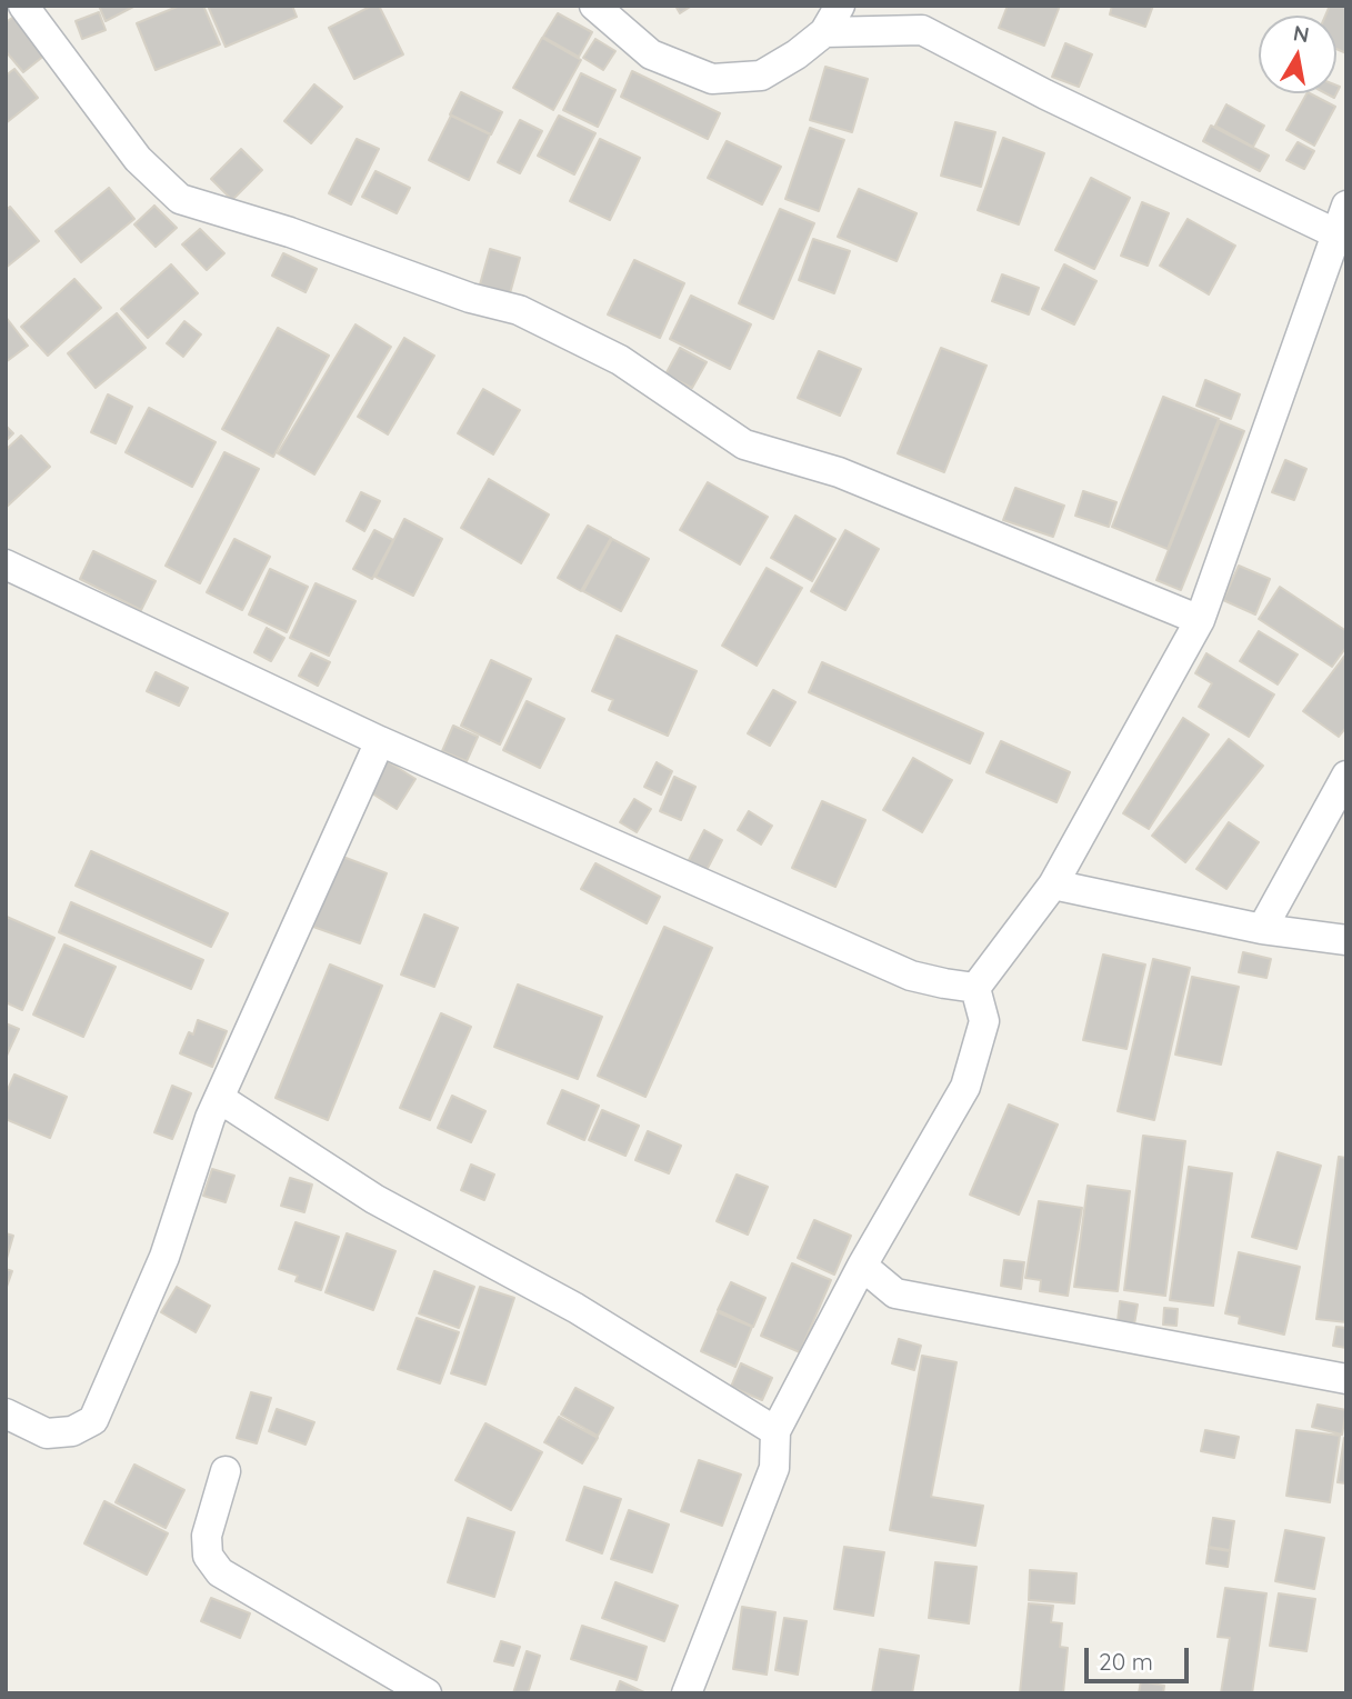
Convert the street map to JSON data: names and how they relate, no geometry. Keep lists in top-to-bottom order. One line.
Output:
{"scale_bar":"20 m","north":"top"}
